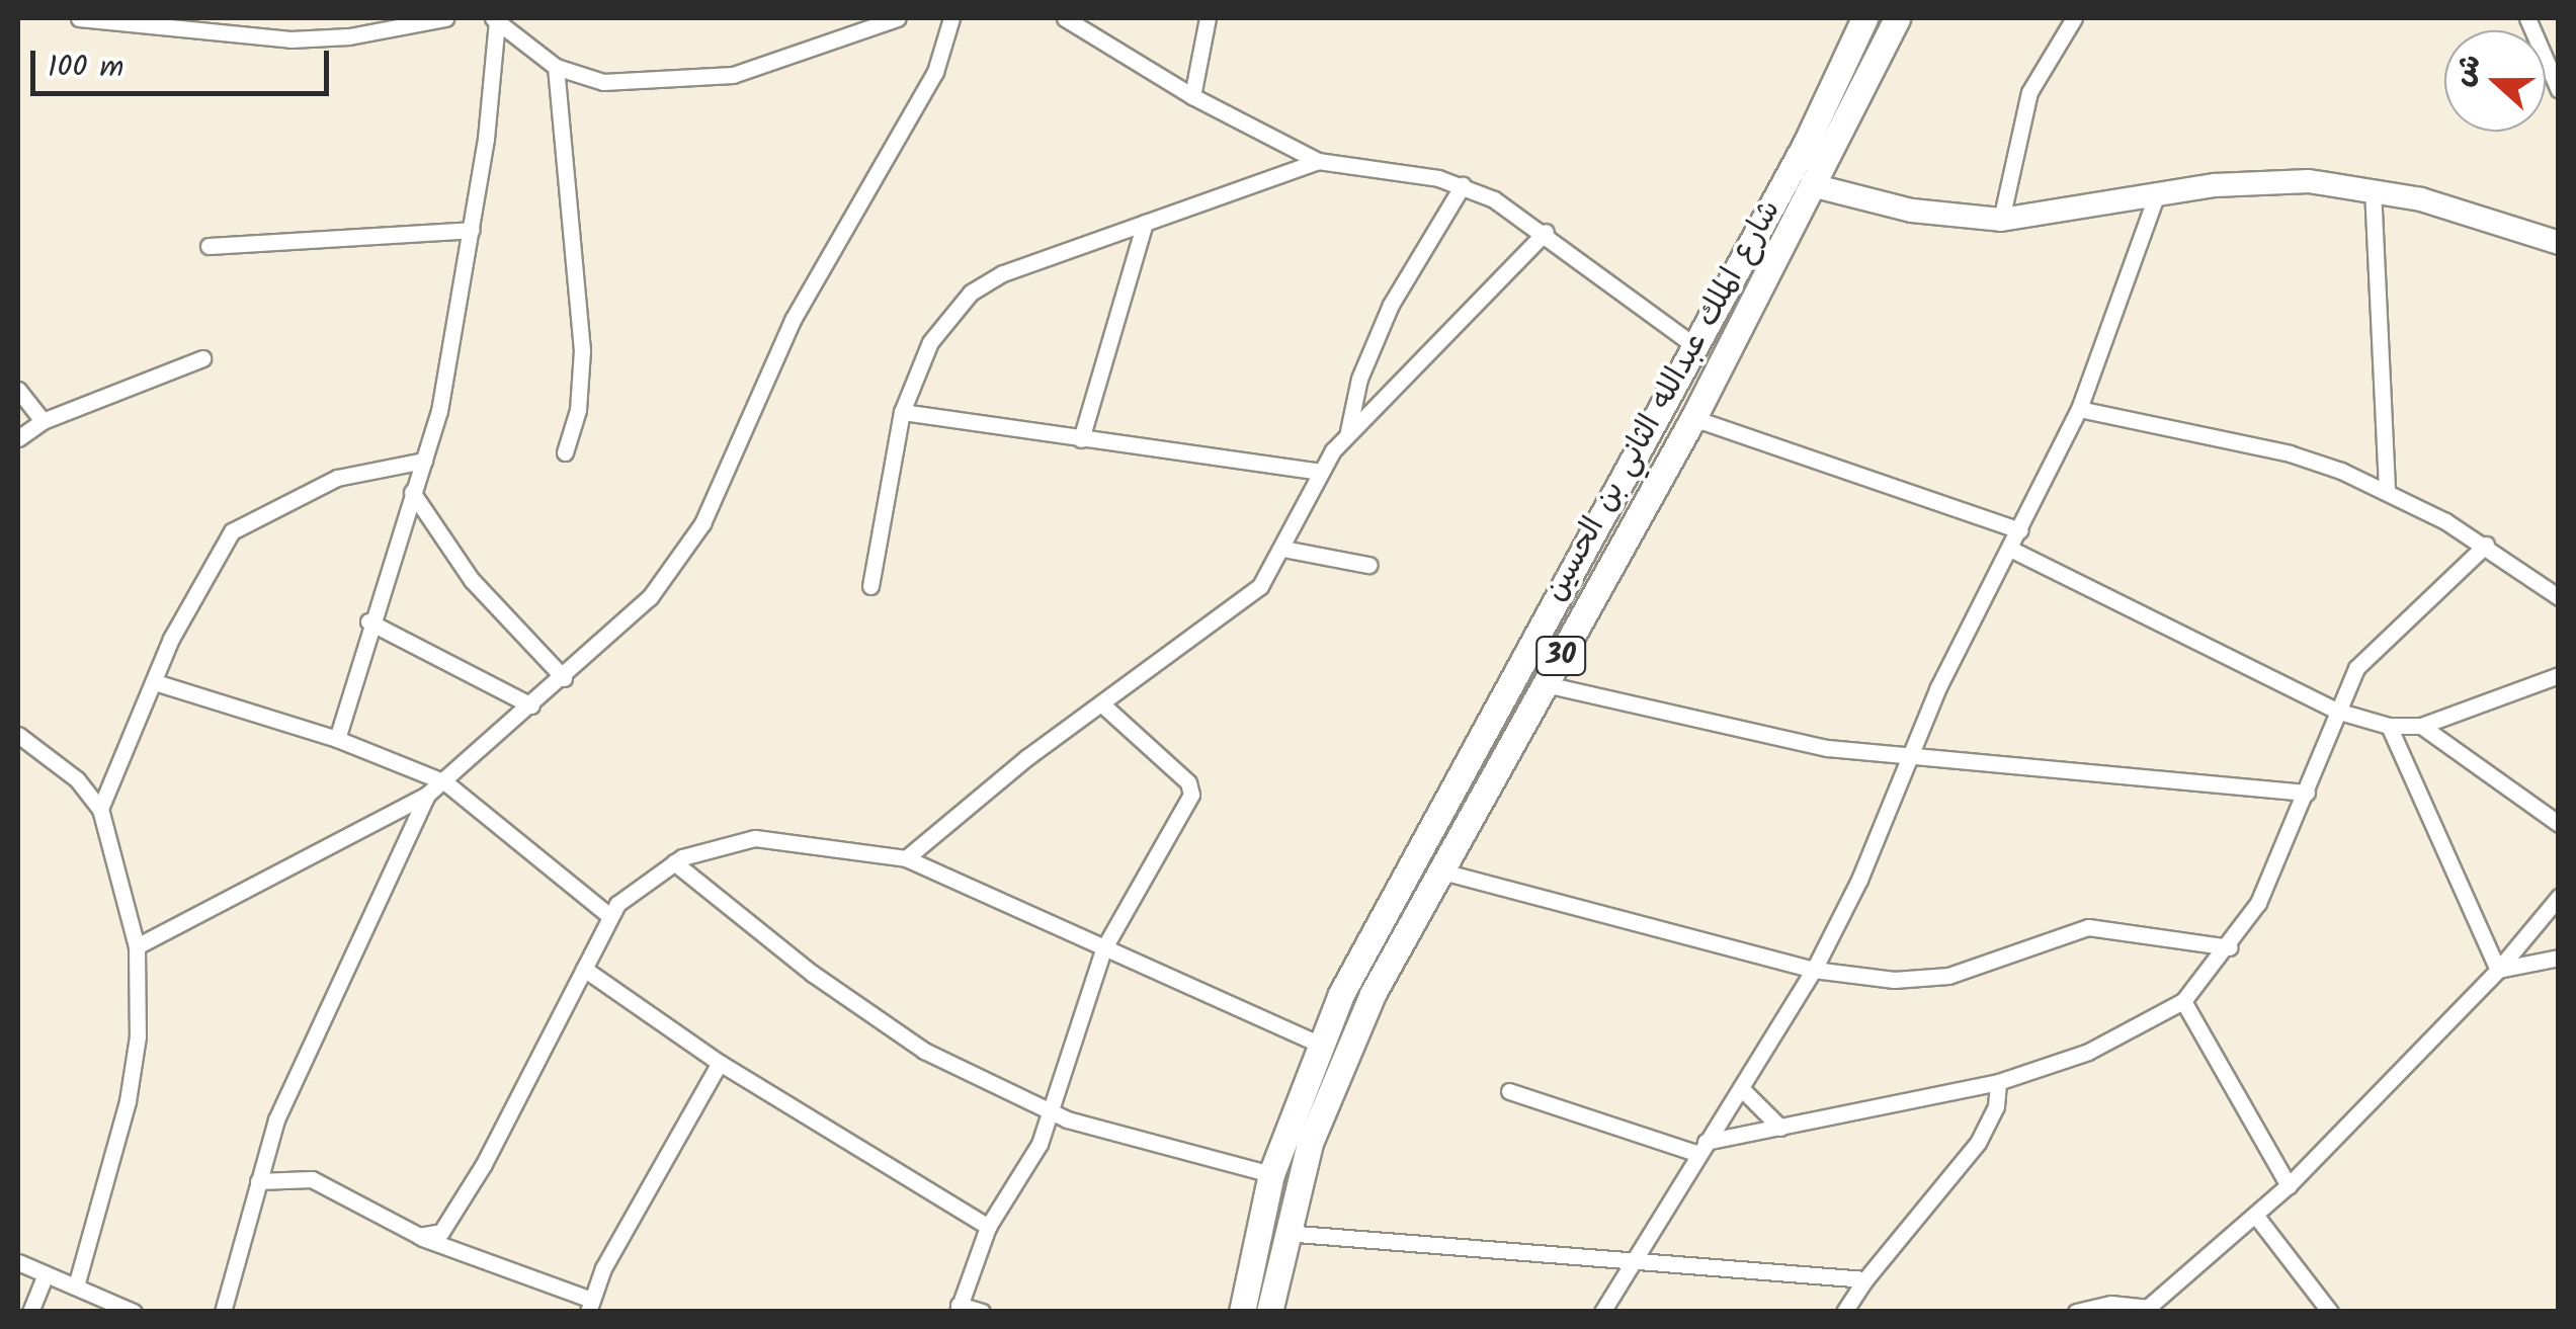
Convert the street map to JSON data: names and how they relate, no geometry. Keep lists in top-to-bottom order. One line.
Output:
{"streets":{"main road":["شارع الملك عبدالله الثاني بن الحسين","30"]},"scale_bar":"100 m","north":"left"}
